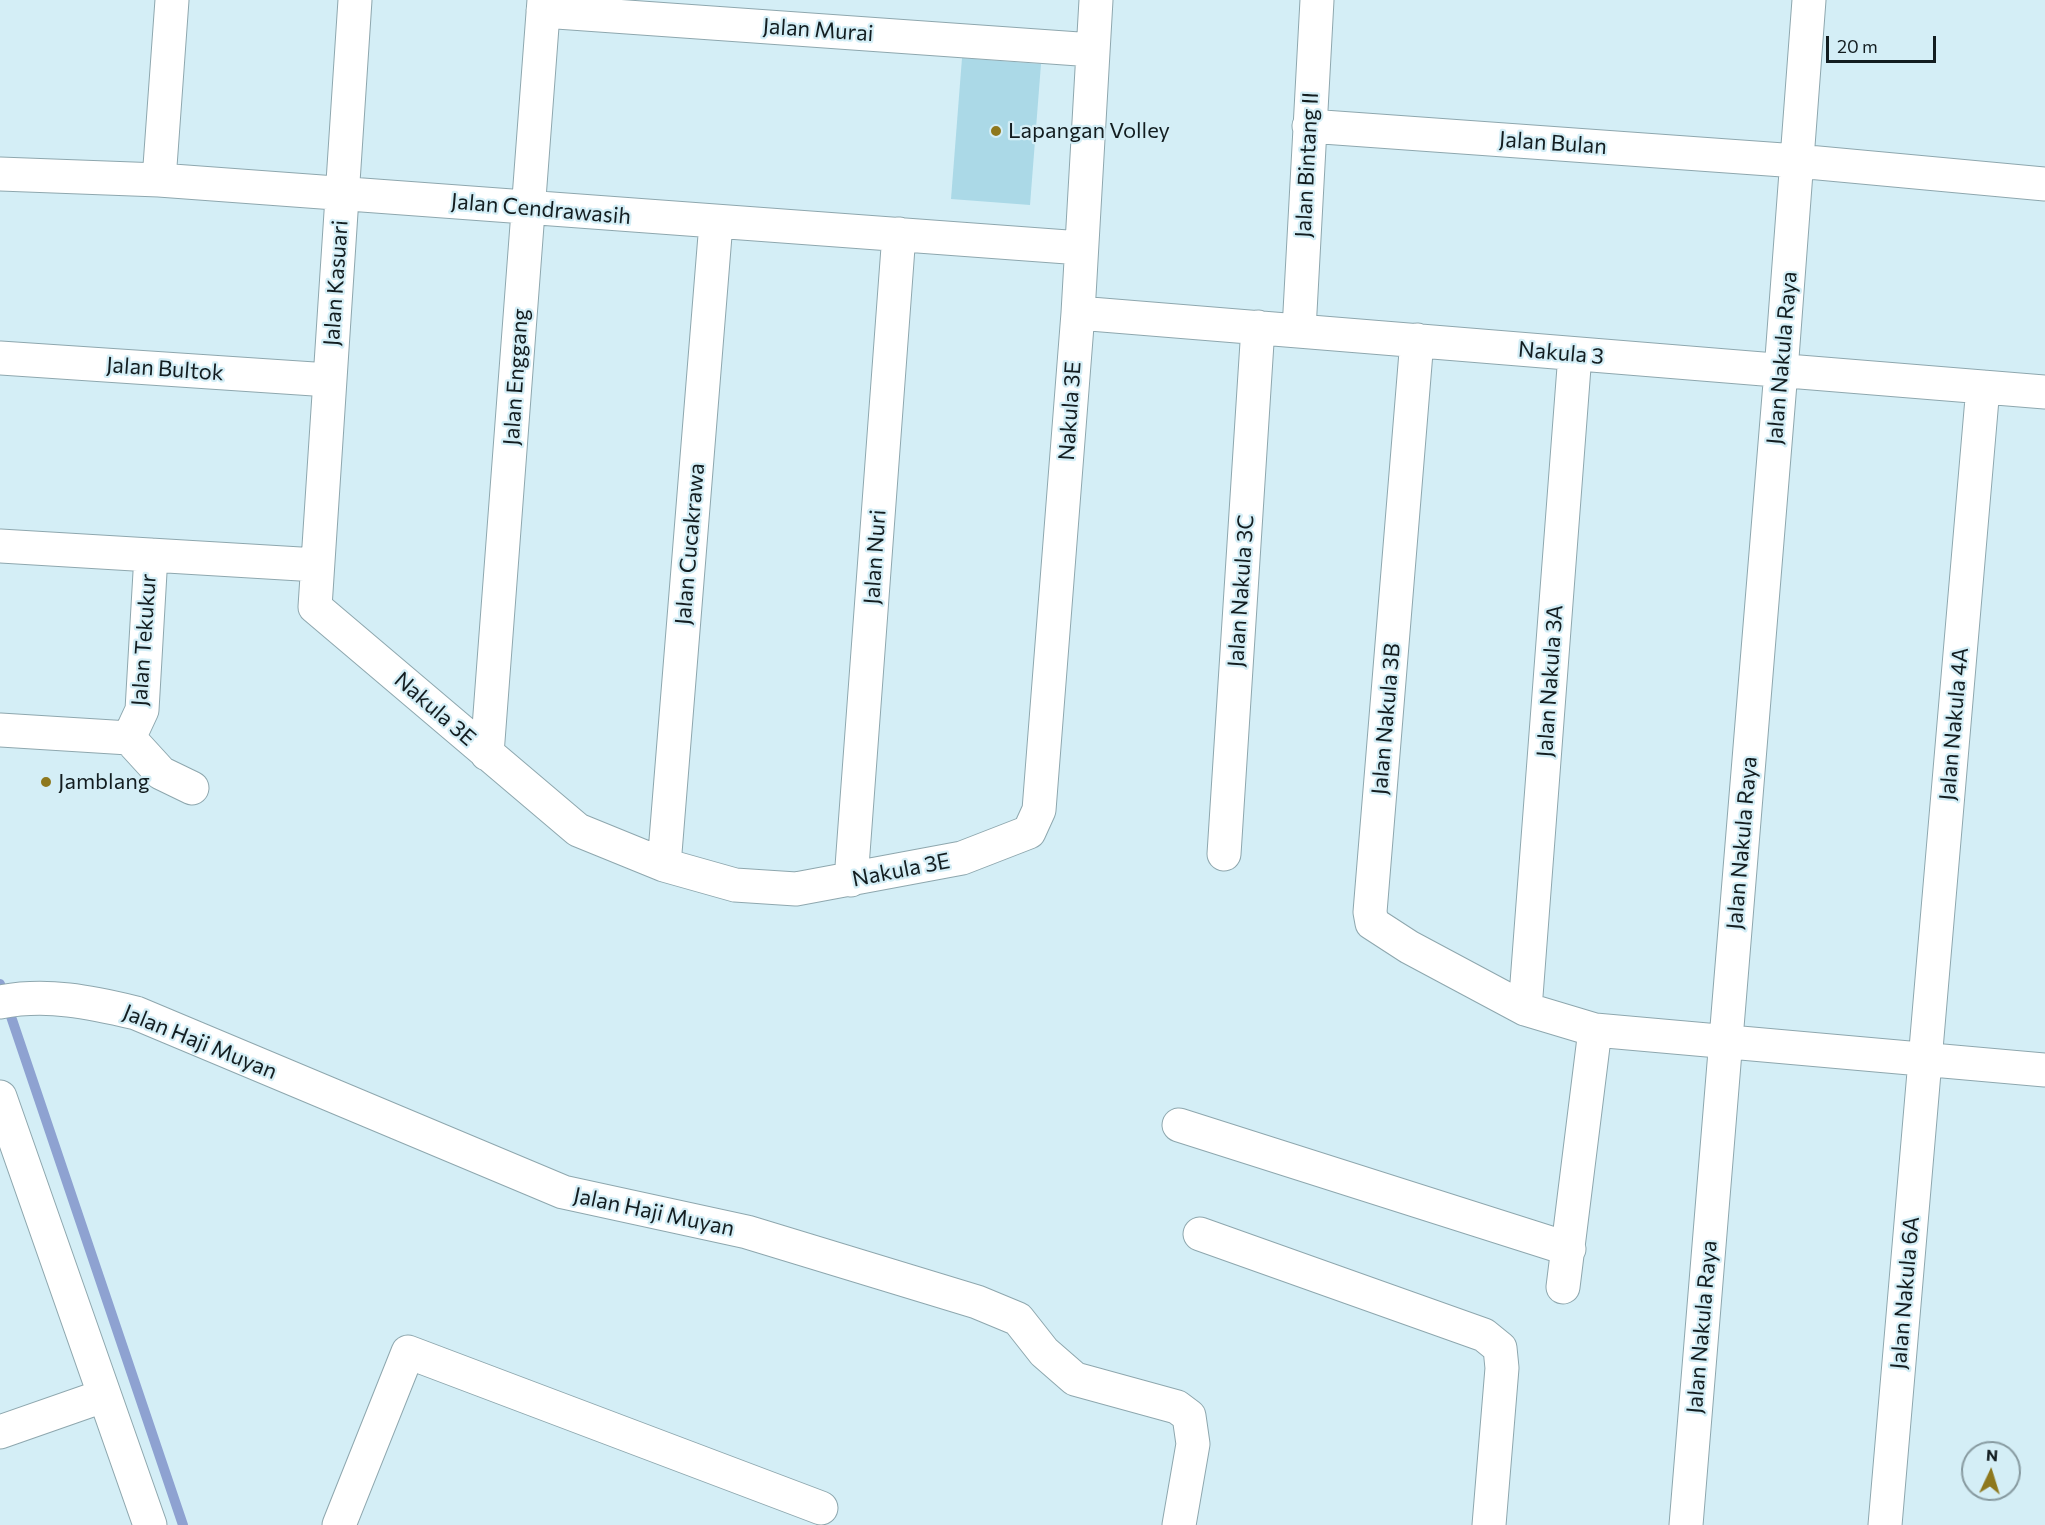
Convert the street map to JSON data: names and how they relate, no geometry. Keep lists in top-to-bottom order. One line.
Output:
{"streets":{"street":["Jalan Murai","Jalan Bulan","Jalan Bintang II","Jalan Cendrawasih","Jalan Kasuari","Nakula 3","Jalan Nakula Raya","Jalan Bultok","Jalan Enggang","Nakula 3E","Jalan Cucakrawa","Jalan Nuri","Jalan Nakula 3C","Jalan Tekukur","Jalan Nakula 3A","Jalan Nakula 3B","Jalan Nakula 4A","Jalan Haji Muyan","Jalan Nakula 6A"]},"crossings":[["Jalan Murai","Jalan Enggang"],["Jalan Murai","Nakula 3E"],["Jalan Bulan","Jalan Bintang II"],["Jalan Bulan","Jalan Nakula Raya"],["Jalan Bintang II","Nakula 3"],["Jalan Cendrawasih","Jalan Kasuari"],["Jalan Cendrawasih","Jalan Enggang"],["Jalan Cendrawasih","Nakula 3E"],["Jalan Cendrawasih","Jalan Cucakrawa"],["Jalan Cendrawasih","Jalan Nuri"],["Jalan Kasuari","Jalan Bultok"],["Jalan Kasuari","Nakula 3E"],["Nakula 3","Jalan Nakula Raya"],["Nakula 3","Nakula 3E"],["Nakula 3","Jalan Nakula 3C"],["Nakula 3","Jalan Nakula 3A"],["Nakula 3","Jalan Nakula 3B"],["Nakula 3","Jalan Nakula 4A"],["Jalan Nakula Raya","Jalan Nakula 3B"],["Jalan Enggang","Nakula 3E"],["Nakula 3E","Jalan Cucakrawa"],["Nakula 3E","Jalan Nuri"],["Jalan Nakula 3A","Jalan Nakula 3B"],["Jalan Nakula 3B","Jalan Nakula 4A"],["Jalan Nakula 3B","Jalan Nakula 6A"],["Jalan Nakula 4A","Jalan Nakula 6A"]],"places":["Lapangan Volley","Jamblang"],"scale_bar":"20 m","north":"top"}
